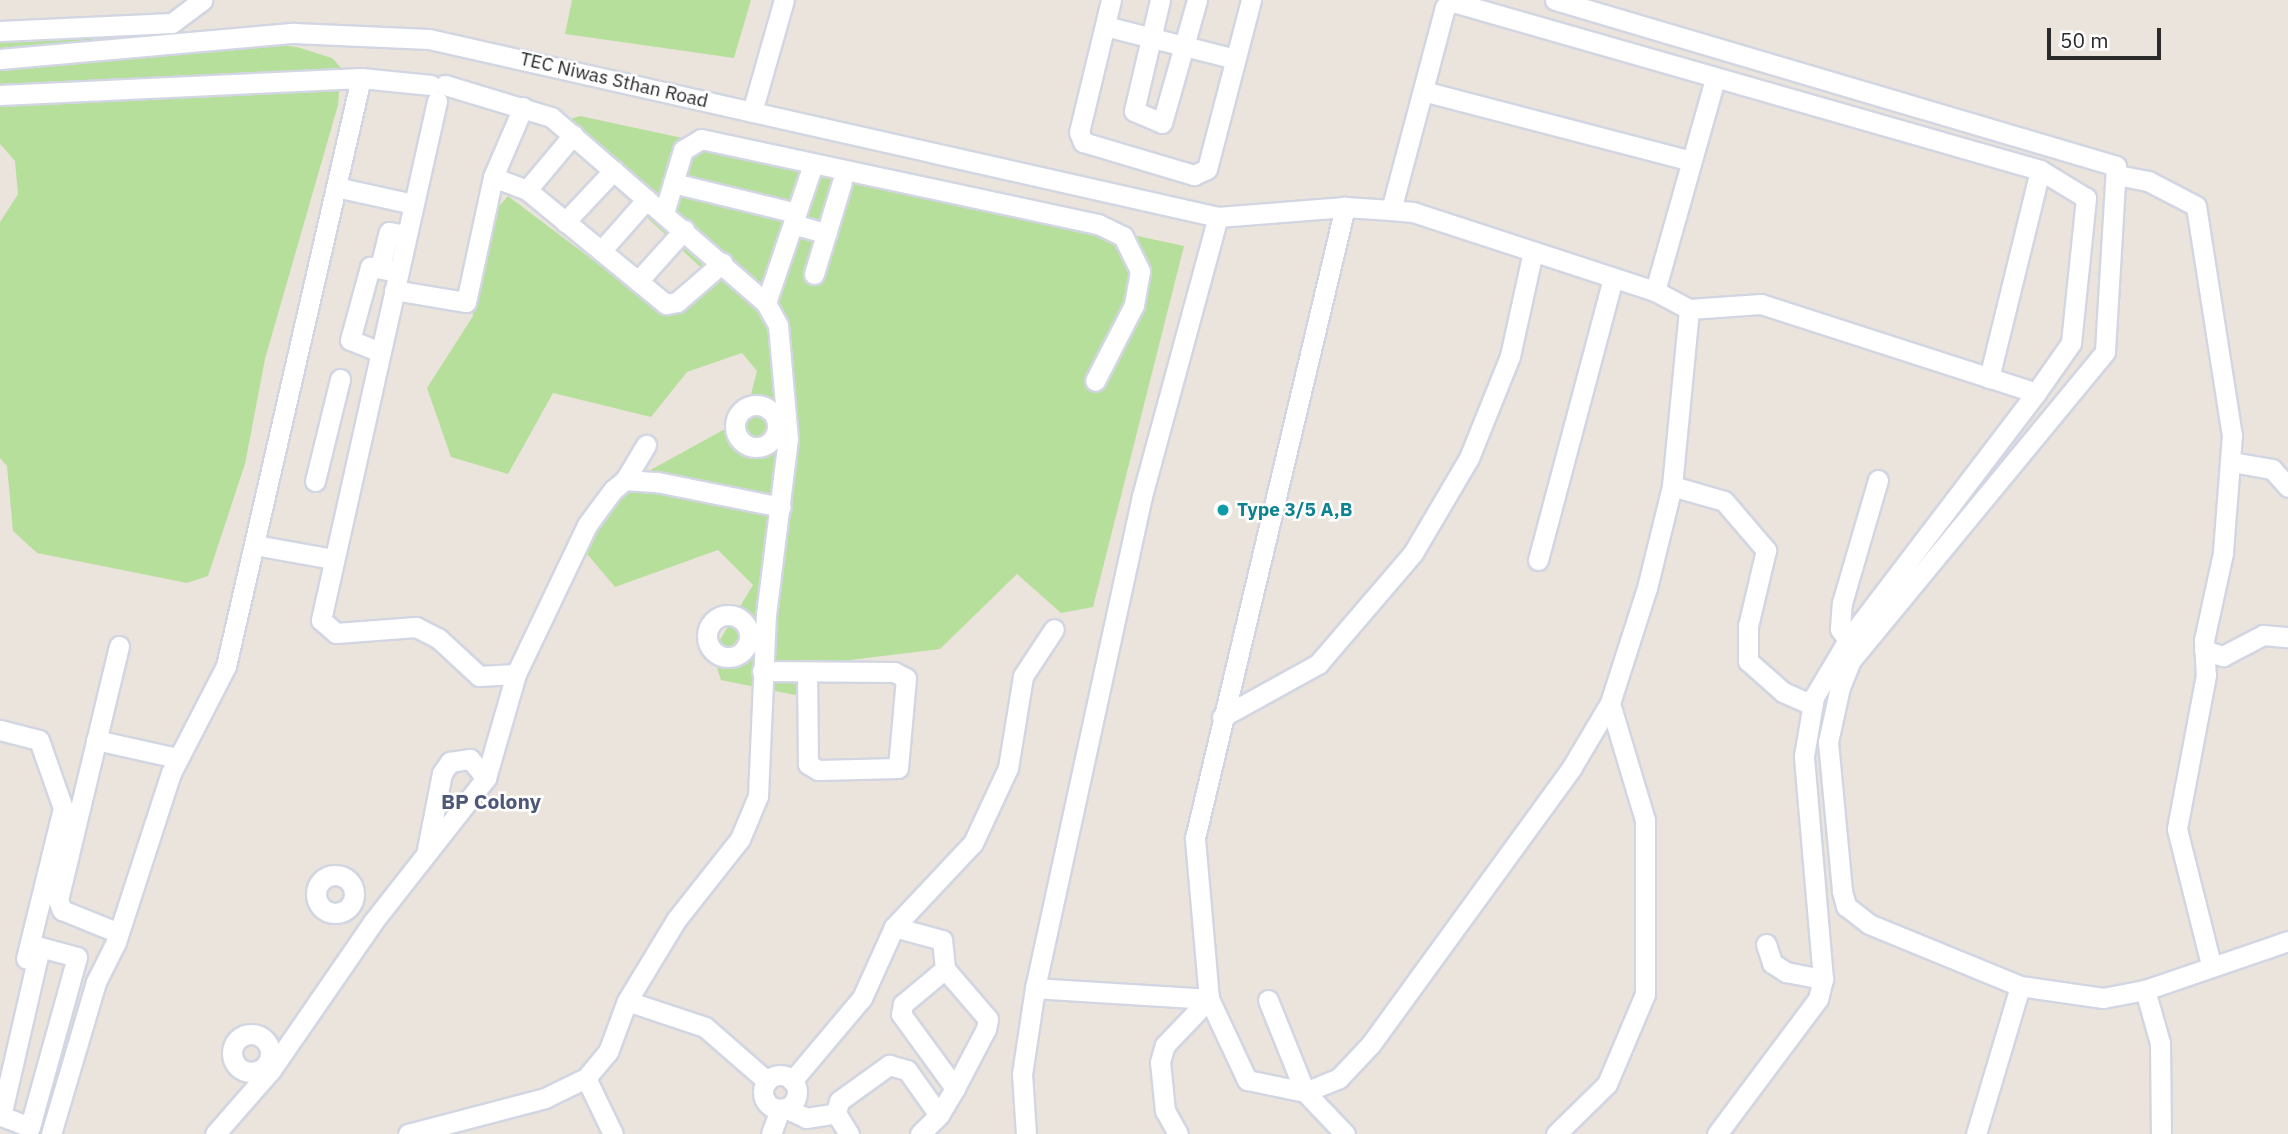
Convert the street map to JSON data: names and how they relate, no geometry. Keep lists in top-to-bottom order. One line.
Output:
{"streets":{"street":["TEC Niwas Sthan Road"]},"districts":["BP Colony"],"places":["Type 3/5 A,B"],"scale_bar":"50 m"}
